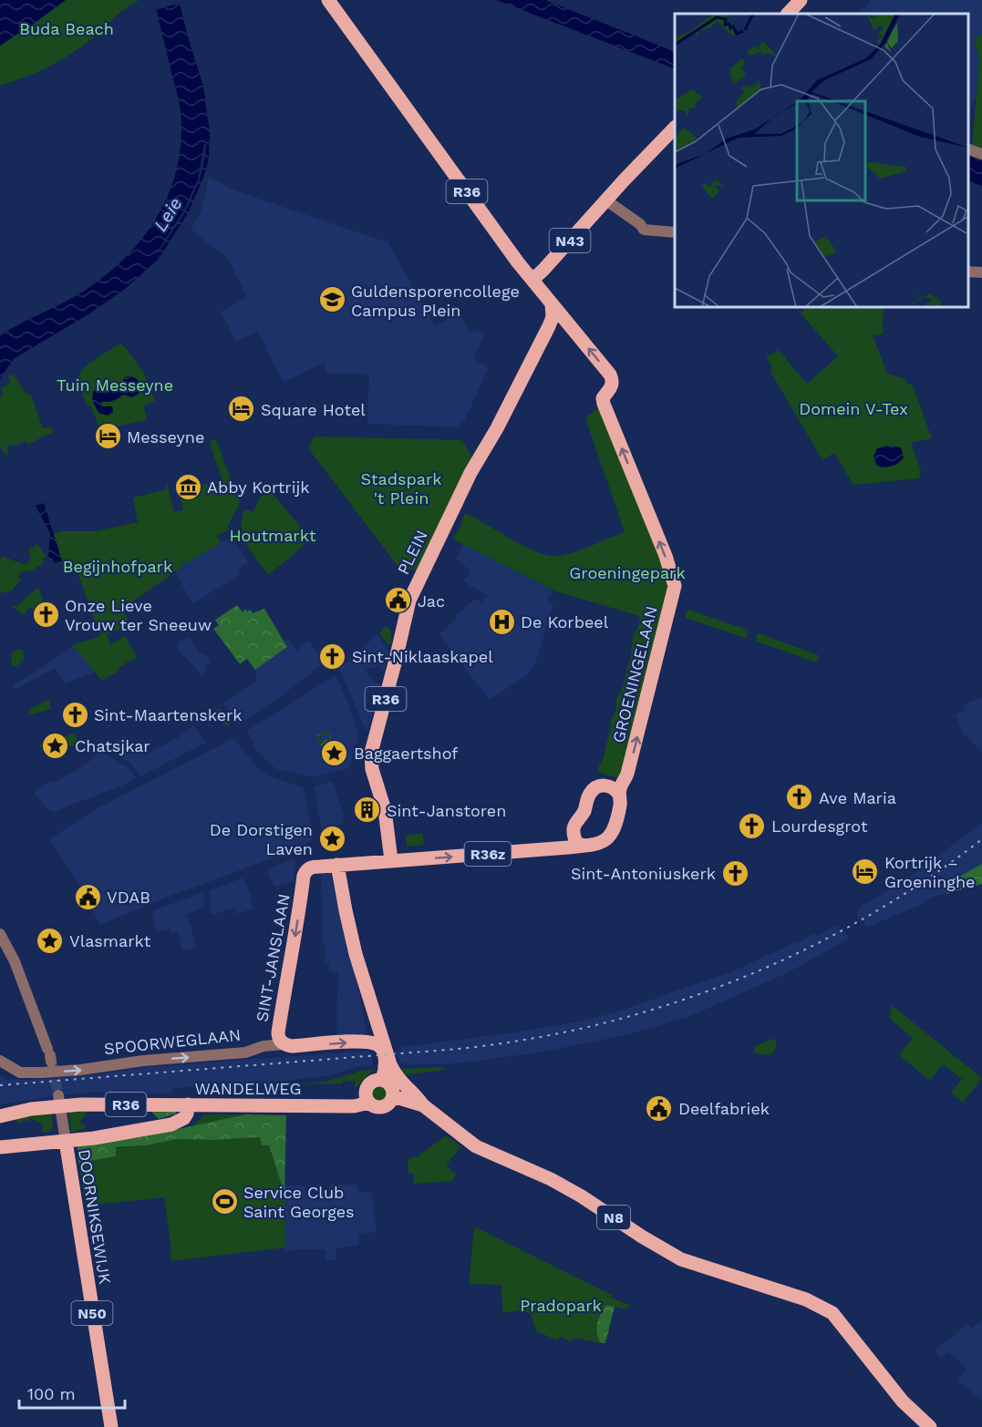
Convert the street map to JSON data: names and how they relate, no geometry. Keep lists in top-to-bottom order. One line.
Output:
{"streets":{"main road":["R36","N43","PLEIN","GROENINGELAAN","R36z","SINT-JANSLAAN","SPOORWEGLAAN","WANDELWEG","DOORNIKSEWIJK","N8","N50"]},"crossings":[["R36","N43"],["R36","PLEIN"],["R36","GROENINGELAAN"],["R36","WANDELWEG"],["R36","N8"],["PLEIN","GROENINGELAAN"],["PLEIN","R36z"],["GROENINGELAAN","R36z"],["SINT-JANSLAAN","SPOORWEGLAAN"],["WANDELWEG","DOORNIKSEWIJK"],["WANDELWEG","N8"]],"one_way":["GROENINGELAAN","SINT-JANSLAAN"],"water":["Leie"],"parks":["Buda Beach","Tuin Messeyne","Domein V-Tex","Stadspark 't Plein","Houtmarkt","Begijnhofpark","Groeningepark","Pradopark"],"places":{"school or university":["Guldensporencollege Campus Plein"],"hotel":["Square Hotel","Messeyne","Kortrijk – Groeninghe"],"museum":["Abby Kortrijk"],"public building":["Jac","VDAB","Deelfabriek"],"church":["Onze Lieve Vrouw ter Sneeuw","Sint-Niklaaskapel","Sint-Maartenskerk","Ave Maria","Lourdesgrot","Sint-Antoniuskerk"],"hospital":["De Korbeel"],"place":["Chatsjkar","Baggaertshof","De Dorstigen Laven","Vlasmarkt"],"building":["Sint-Janstoren"],"sports":["Service Club Saint Georges"]},"scale_bar":"100 m"}
